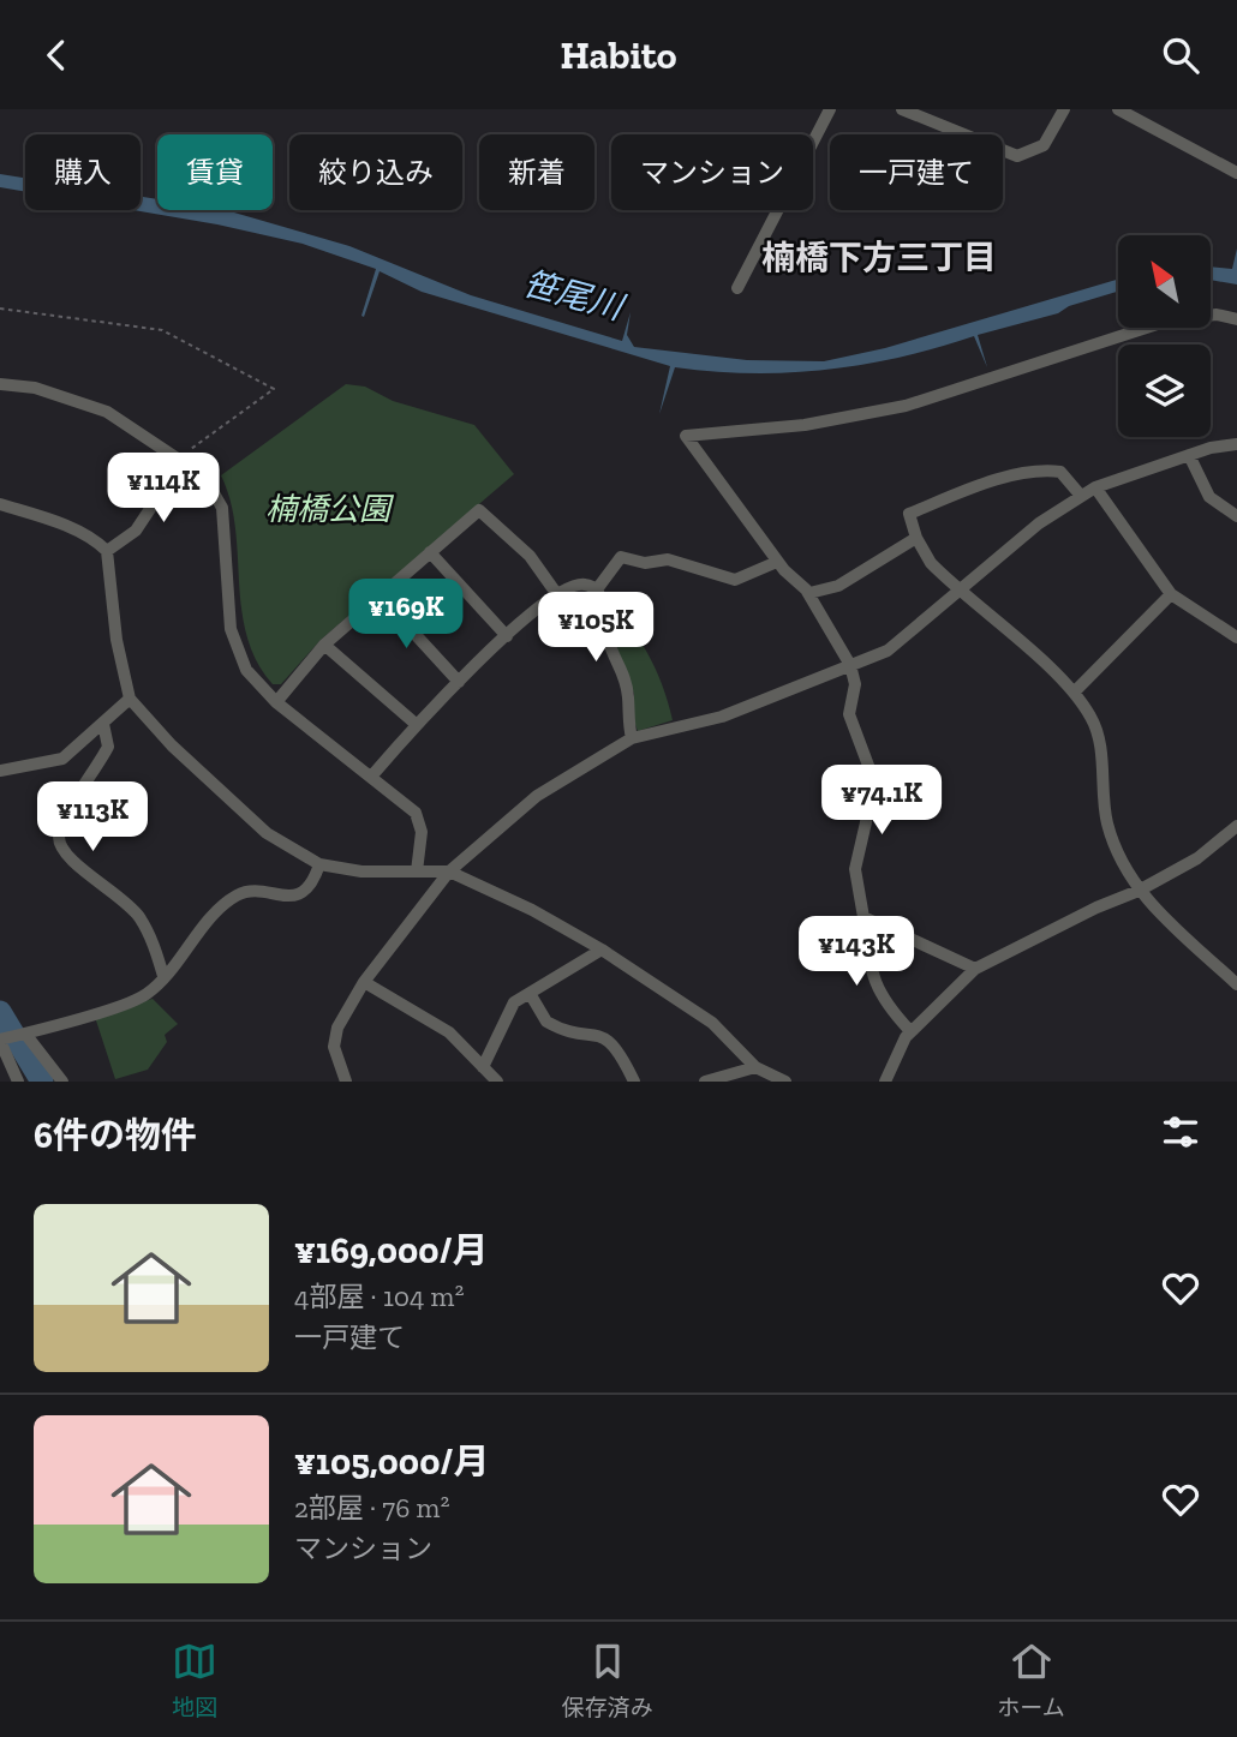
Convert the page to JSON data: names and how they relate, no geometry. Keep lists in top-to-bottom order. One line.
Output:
{"districts":["楠橋下方三丁目"],"water":["笹尾川"],"parks":["楠橋公園"],"north":"top left","page":{"header":"Habito","chip":["購入","賃貸","絞り込み","新着","マンション","一戸建て"],"price":["¥114K","¥169K","¥105K","¥74.1K","¥113K","¥143K"],"heading":"6件の物件","list":[{"name":"¥169,000/月","note":"4部屋 · 104 m² · 一戸建て"},{"name":"¥105,000/月","note":"2部屋 · 76 m² · マンション"}],"tabs":["地図","保存済み","ホーム"]}}
